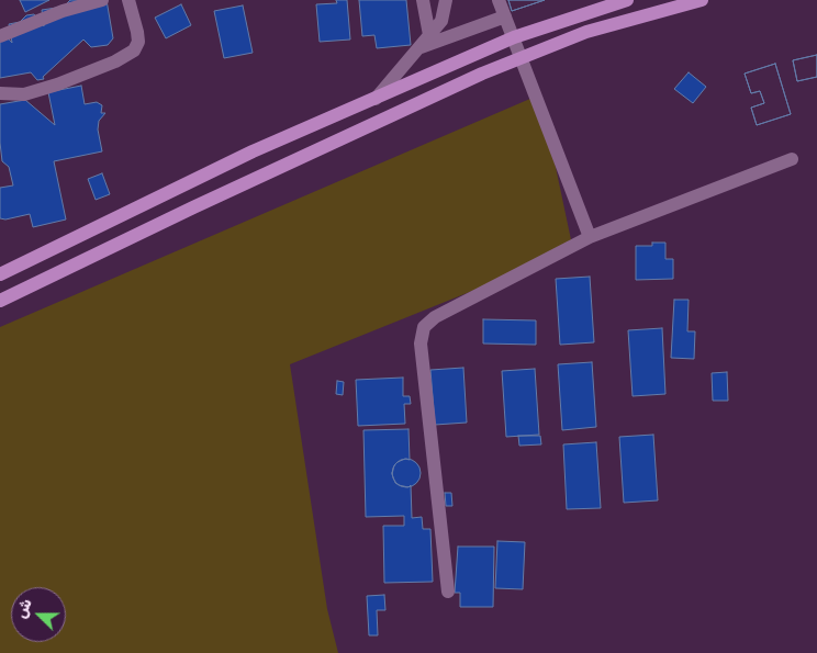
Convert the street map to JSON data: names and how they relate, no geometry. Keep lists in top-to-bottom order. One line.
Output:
{"north":"left"}
